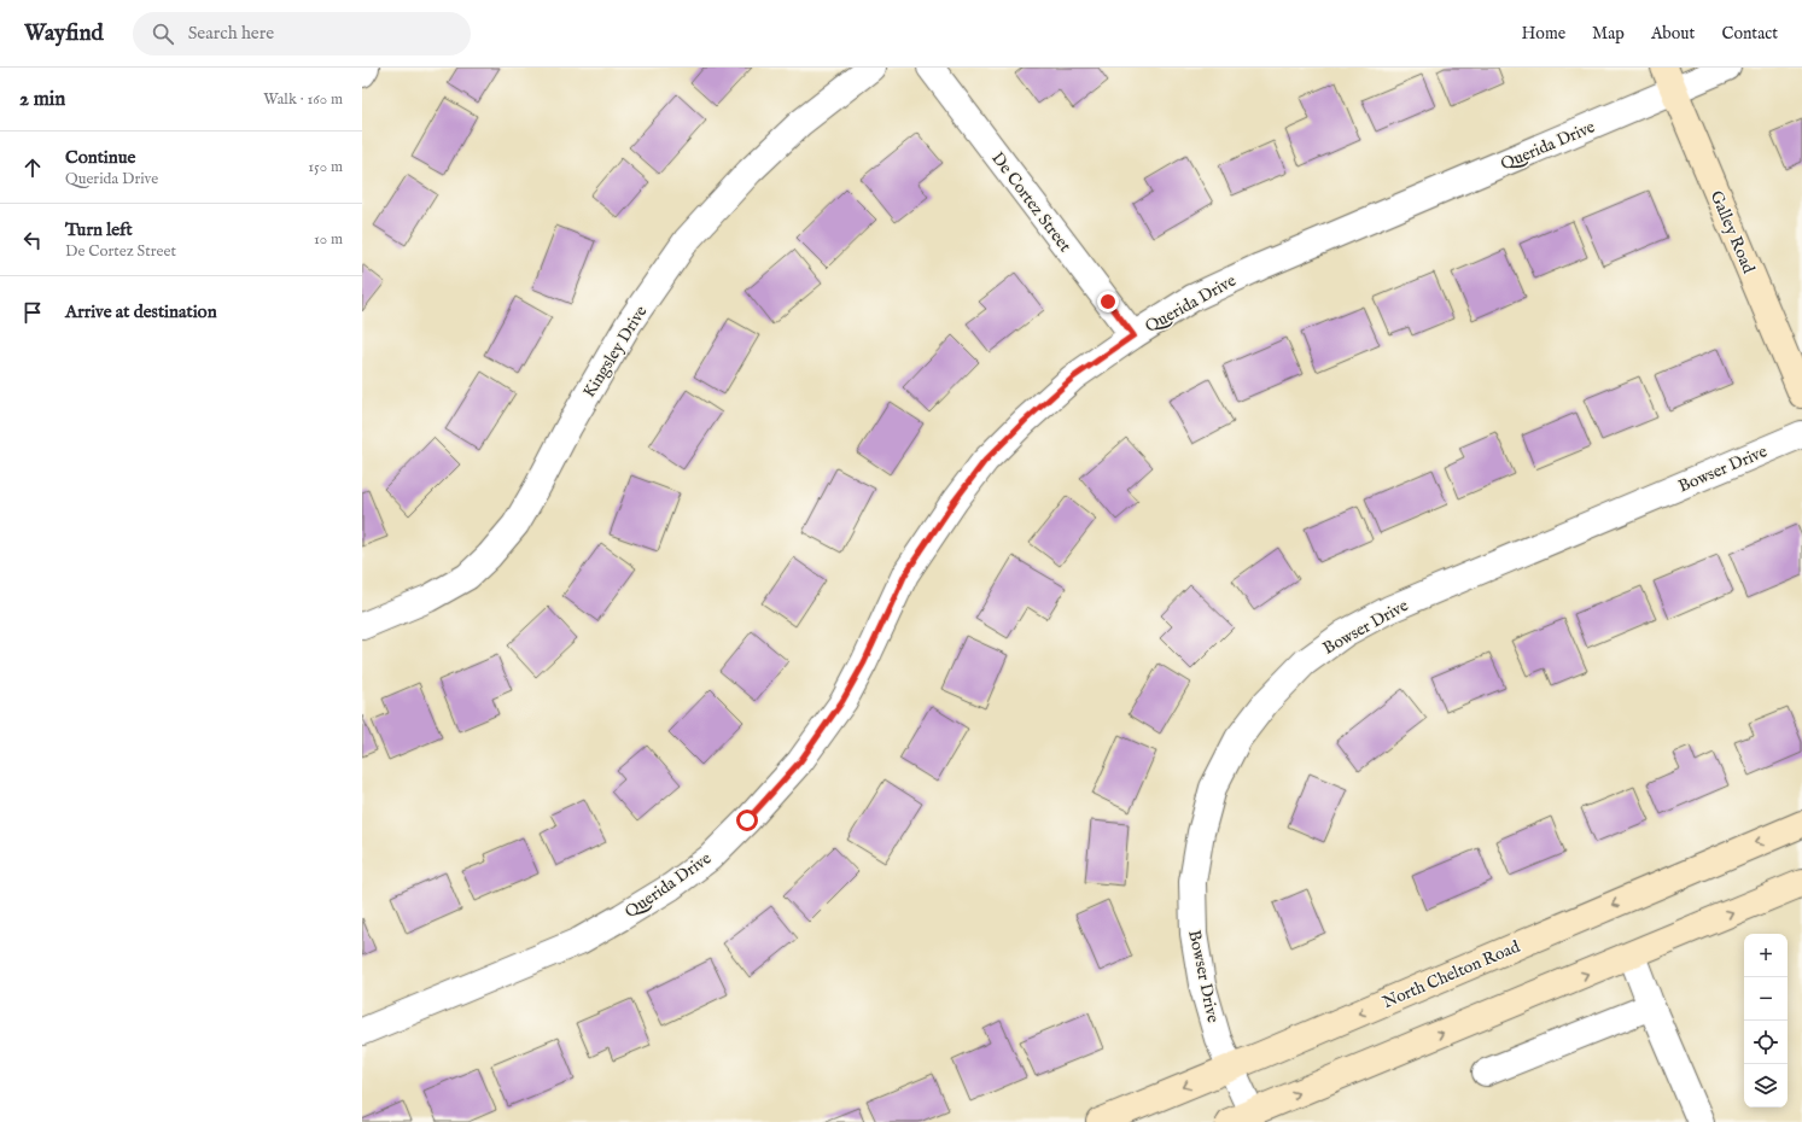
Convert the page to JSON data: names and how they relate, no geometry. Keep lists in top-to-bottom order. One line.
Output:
{"streets":{"main road":["Galley Road","North Chelton Road"],"street":["Querida Drive","De Cortez Street","Kingsley Drive","Bowser Drive"]},"crossings":[["Querida Drive","De Cortez Street"],["Querida Drive","Galley Road"],["Bowser Drive","North Chelton Road"]],"page":{"header":"Wayfind","search":"Search here","nav":["Home","Map","About","Contact"],"heading":["2 min","Walk · 160 m"],"list":[["Continue","Querida Drive","150 m"],["Turn left","De Cortez Street","10 m"],"Arrive at destination"],"map_buttons":["+","−"]}}
